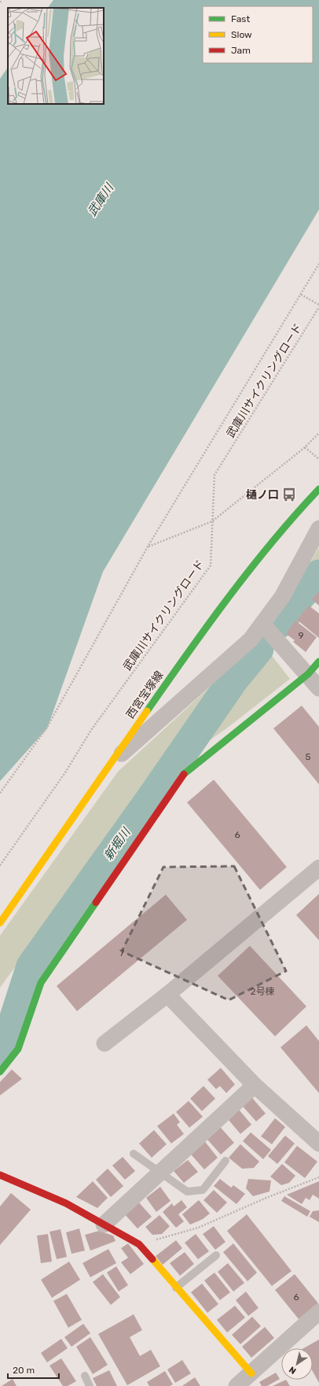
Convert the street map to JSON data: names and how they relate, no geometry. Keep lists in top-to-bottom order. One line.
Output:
{"streets":{"street":["西宮宝塚線"],"path":["武庫川サイクリングロード"]},"water":["武庫川","新堀川"],"places":{"bus stop":["樋ノ口"]},"house_numbers":["9","5","6","7","2号棟","6"],"legend":["Fast","Slow","Jam"],"scale_bar":"20 m","north":"bottom left"}
